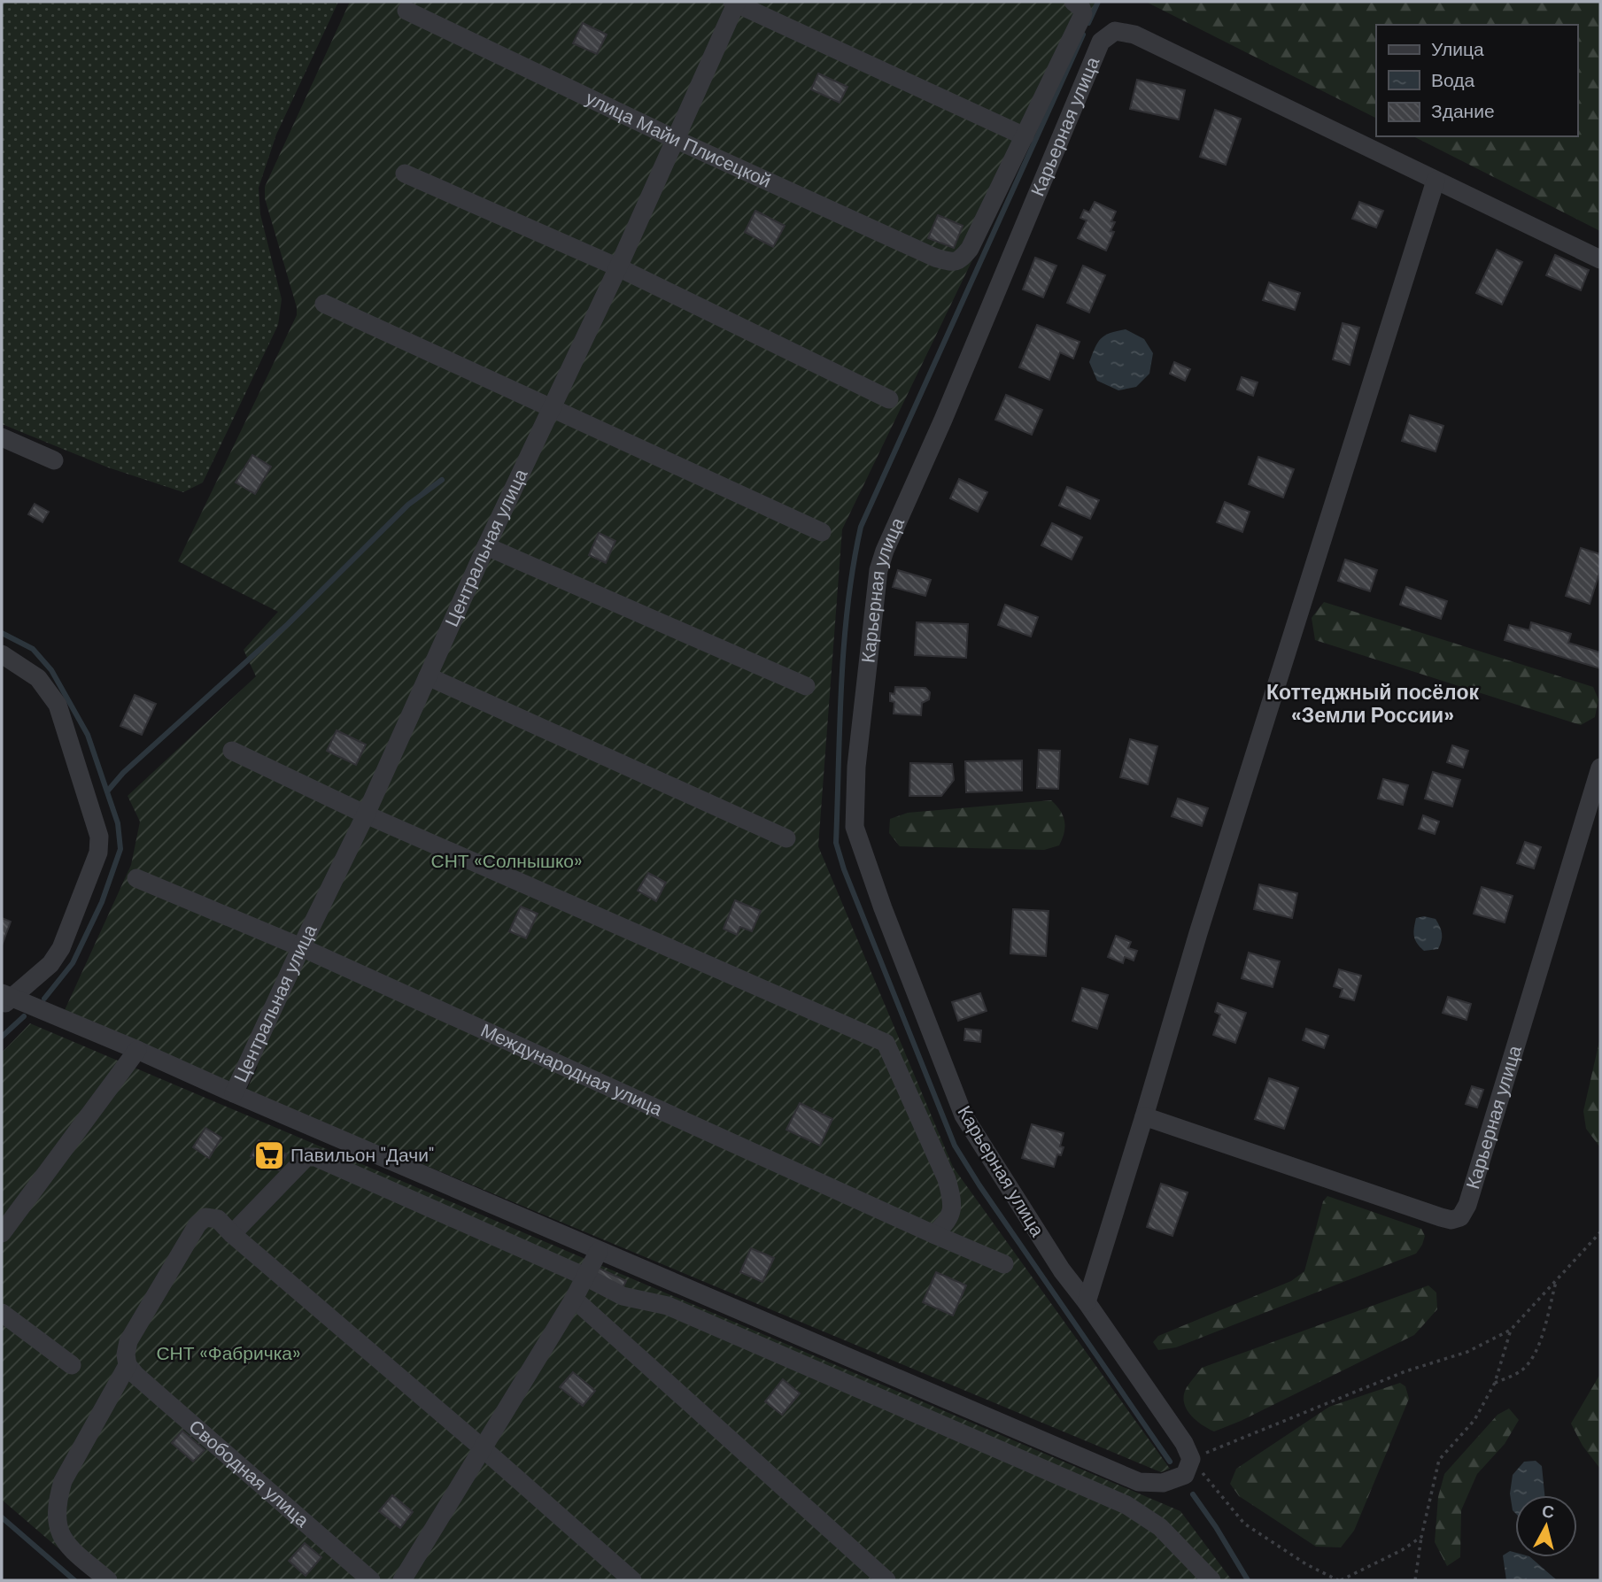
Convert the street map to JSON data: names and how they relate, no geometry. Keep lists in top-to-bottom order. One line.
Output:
{"streets":{"street":["Карьерная улица","улица Майи Плисецкой","Центральная улица","Международная улица","Свободная улица"]},"crossings":[["улица Майи Плисецкой","Центральная улица"],["Центральная улица","Международная улица"]],"districts":["Коттеджный посёлок «Земли России»"],"parks":["СНТ «Солнышко»","СНТ «Фабричка»"],"places":{"supermarket":["Павильон \"Дачи\""]},"legend":["Улица","Вода","Здание"],"north":"top"}
